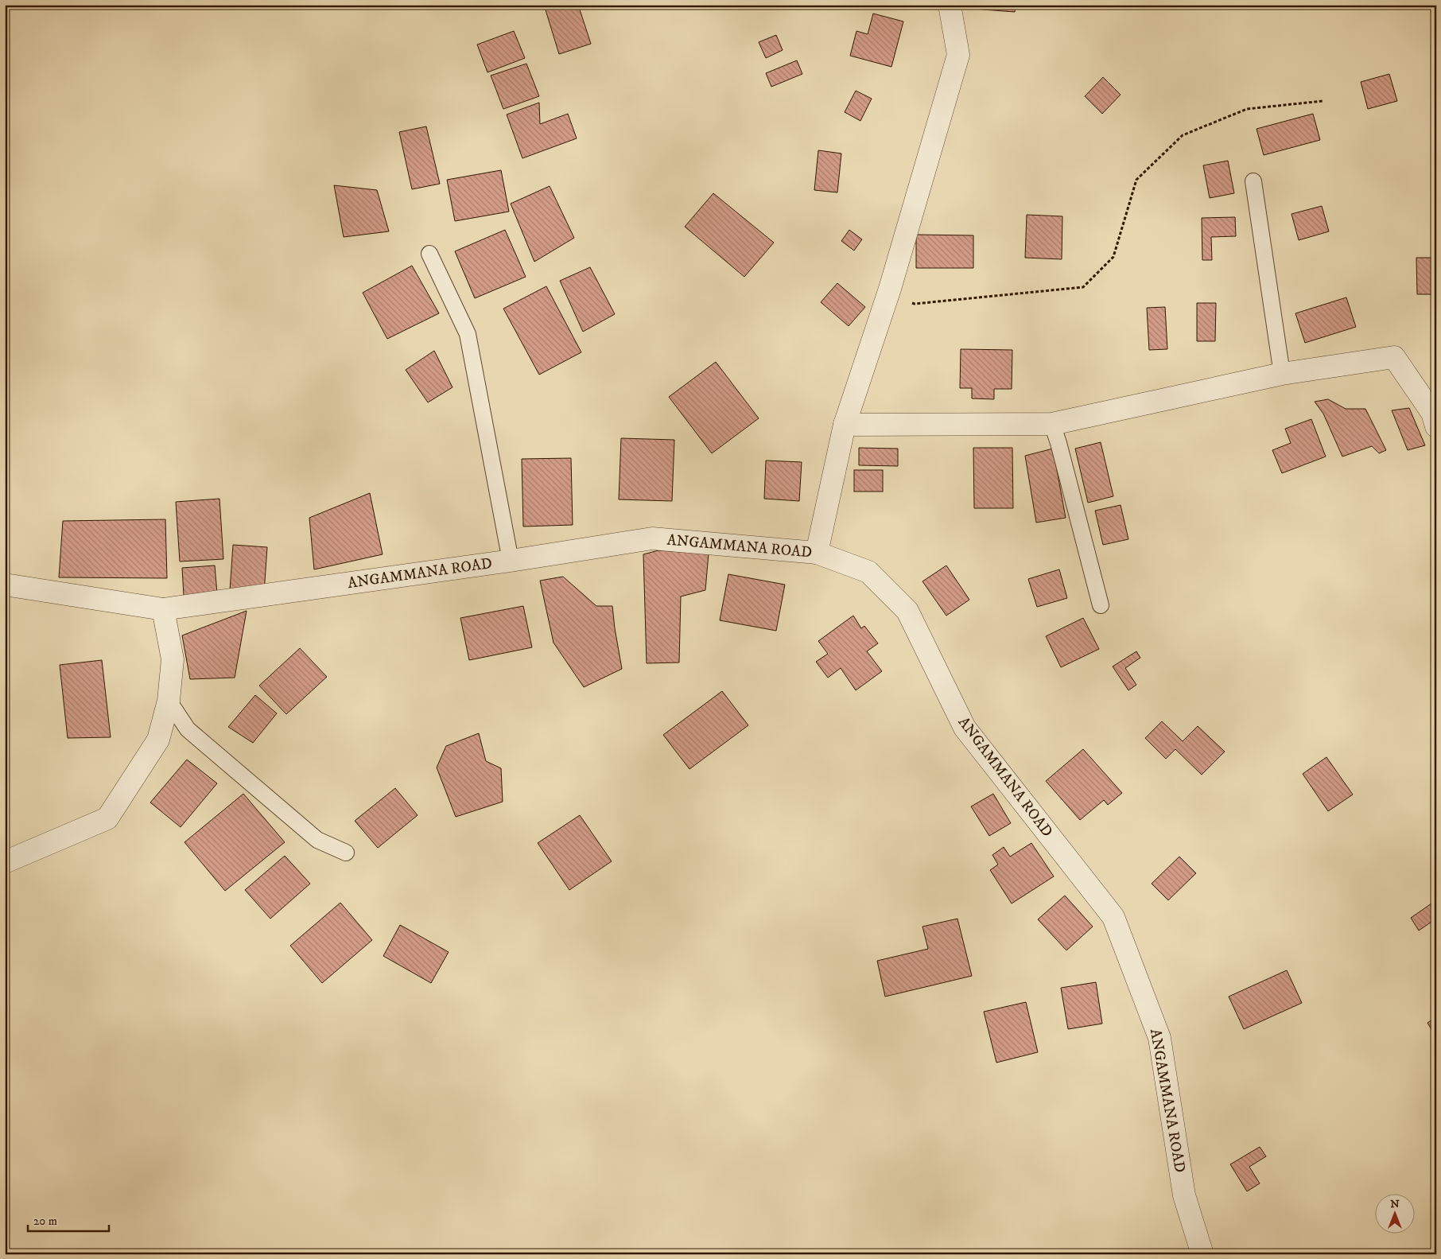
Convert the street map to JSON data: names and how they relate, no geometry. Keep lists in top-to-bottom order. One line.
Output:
{"streets":{"street":["ANGAMMANA ROAD"]},"scale_bar":"20 m","north":"top"}
